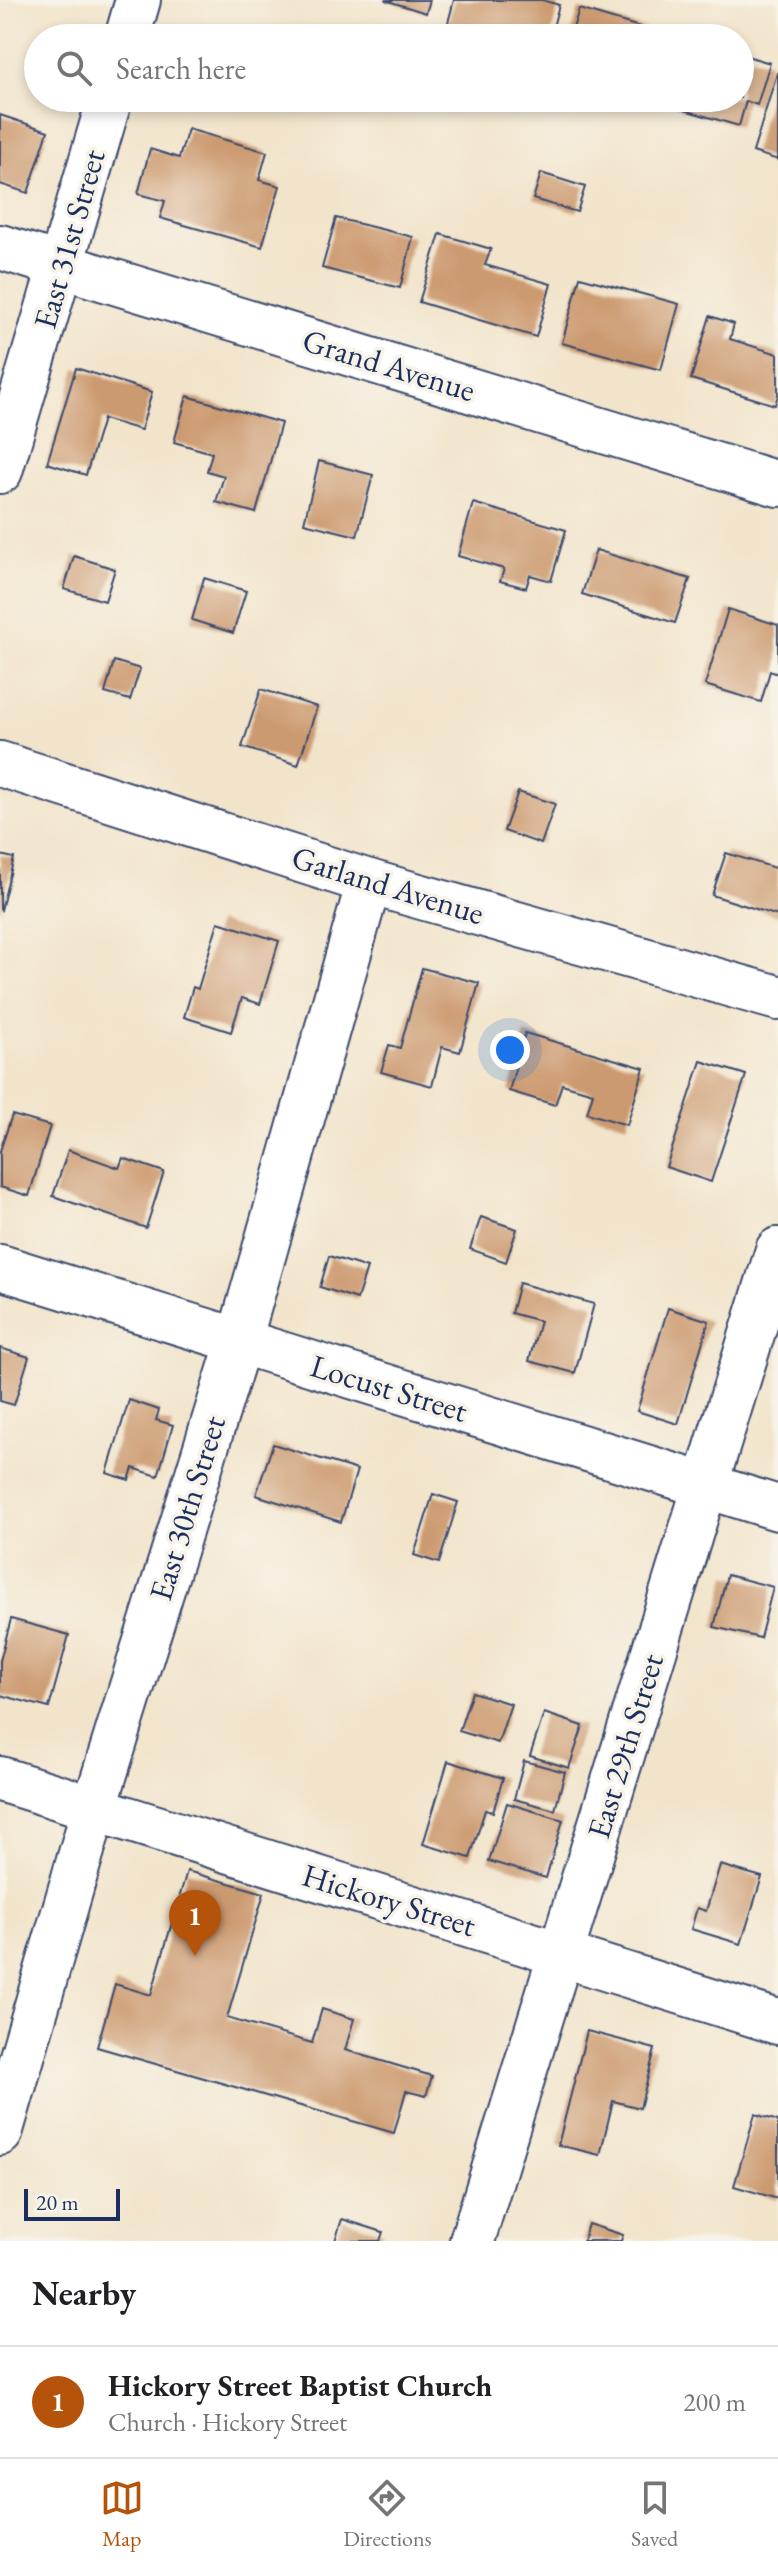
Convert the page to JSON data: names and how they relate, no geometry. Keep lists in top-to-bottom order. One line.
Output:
{"streets":{"street":["East 31st Street","Grand Avenue","Garland Avenue","Locust Street","East 30th Street","East 29th Street","Hickory Street"]},"crossings":[["East 31st Street","Grand Avenue"],["Garland Avenue","East 30th Street"],["Locust Street","East 30th Street"],["Locust Street","East 29th Street"],["East 30th Street","Hickory Street"],["East 29th Street","Hickory Street"]],"scale_bar":"20 m","page":{"search":"Search here","pins":"1","scale":"20 m","heading":"Nearby","list":[{"mark":"1","name":"Hickory Street Baptist Church","note":"Church · Hickory Street","value":"200 m"}],"nav":["Map","Directions","Saved"]}}
